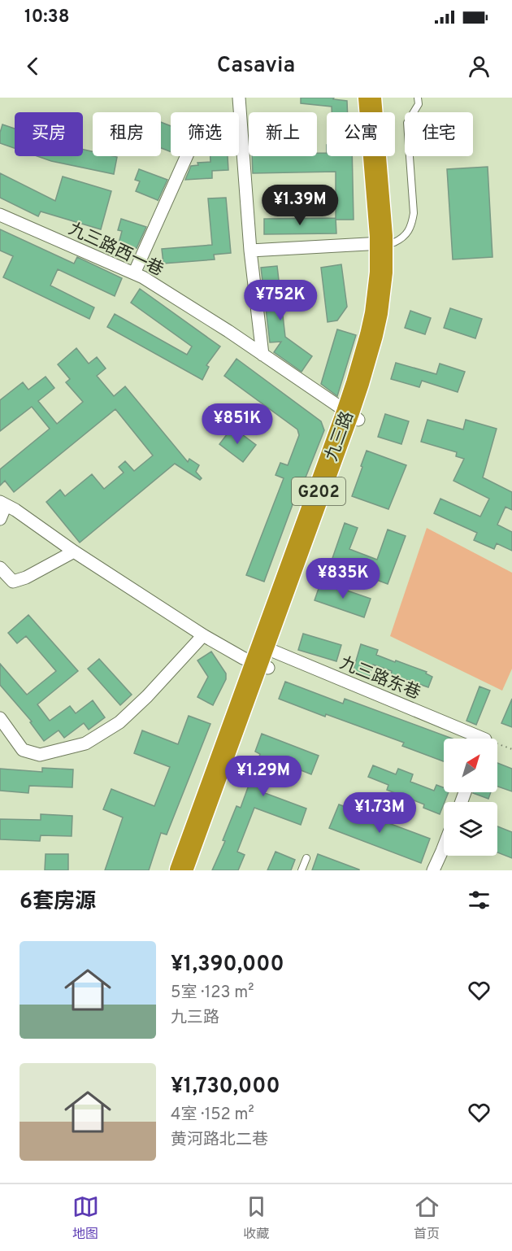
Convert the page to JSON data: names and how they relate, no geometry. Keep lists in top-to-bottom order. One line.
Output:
{"streets":{"highway":["九三路","G202"],"street":["九三路西一巷","九三路东巷"]},"crossings":[["九三路西一巷","九三路"],["九三路","九三路东巷"]],"north":"top right","page":{"status":"10:38","header":"Casavia","chip":["买房","租房","筛选","新上","公寓","住宅"],"price":["¥1.39M","¥752K","¥851K","¥835K","¥1.29M","¥1.73M"],"heading":"6套房源","list":[{"name":"¥1,390,000","note":"5室 · 123 m² · 九三路"},{"name":"¥1,730,000","note":"4室 · 152 m² · 黄河路北二巷"}],"tabs":["地图","收藏","首页"]}}
